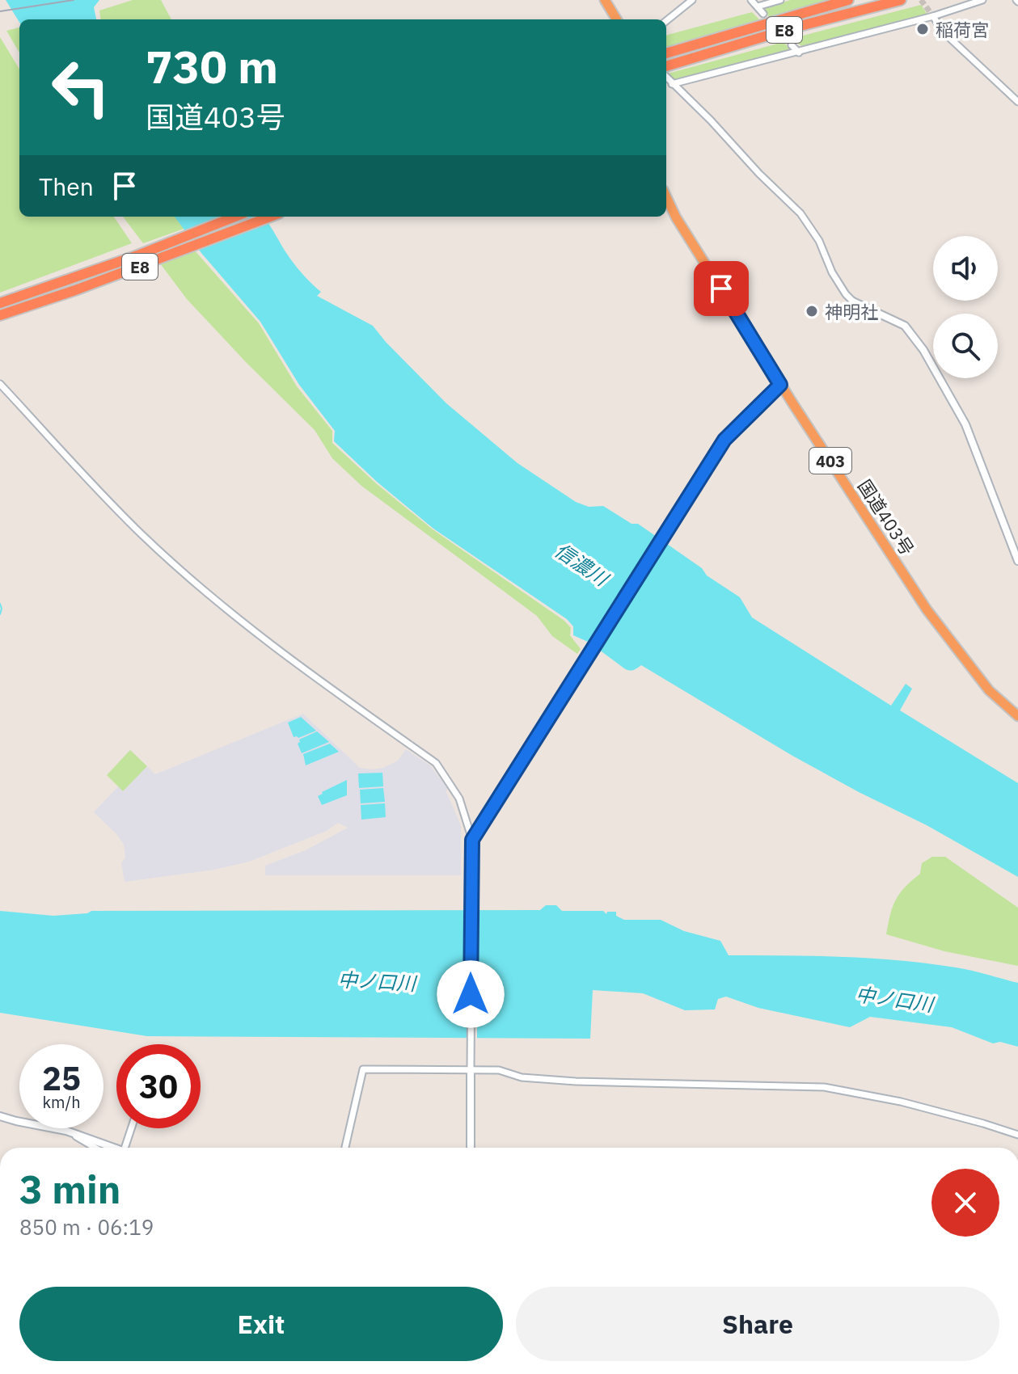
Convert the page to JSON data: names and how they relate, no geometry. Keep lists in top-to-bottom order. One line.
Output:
{"streets":{"highway":["E8","403","国道403号"]},"water":["信濃川","中ノ口川"],"places":["稲荷宮","神明社"],"page":{"turn":["730 m","国道403号"],"then":"Then","speed":"25 km/h","limit":"30","heading":["3 min","850 m · 06:19"],"buttons":["Exit","Share"]}}
